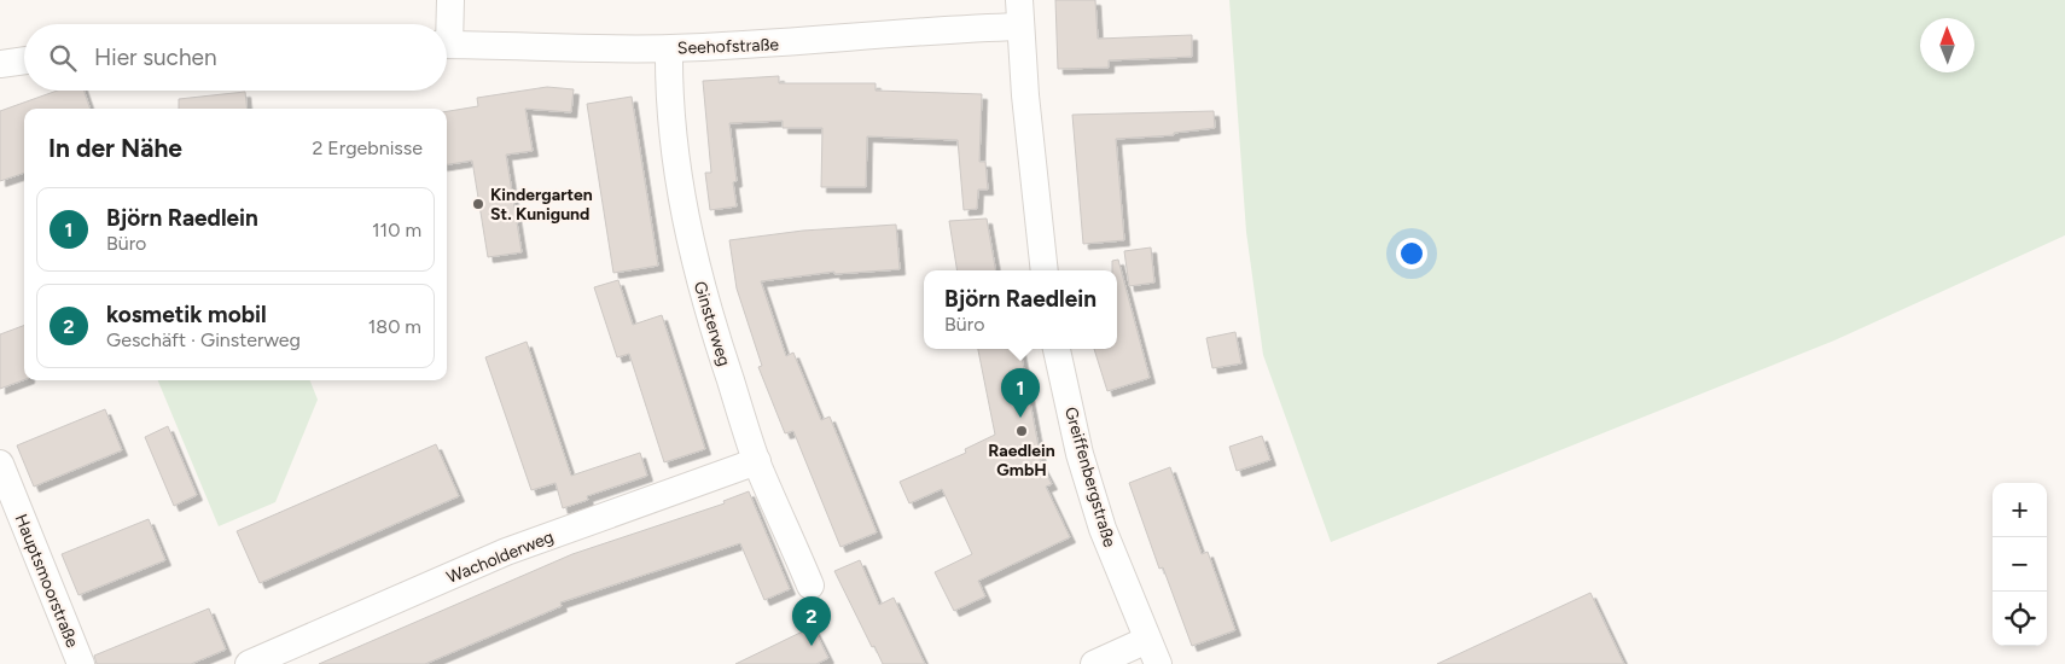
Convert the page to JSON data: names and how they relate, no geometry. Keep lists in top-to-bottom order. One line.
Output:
{"streets":{"street":["Seehofstraße","Ginsterweg","Greiffenbergstraße","Wacholderweg","Hauptsmoorstraße"]},"crossings":[["Seehofstraße","Ginsterweg"],["Ginsterweg","Wacholderweg"]],"places":["Kindergarten St. Kunigund","Raedlein GmbH"],"north":"top","page":{"search":"Hier suchen","heading":["In der Nähe","2 Ergebnisse"],"list":[{"mark":"1","name":"Björn Raedlein","note":"Büro","value":"110 m"},{"mark":"2","name":"kosmetik mobil","note":"Geschäft · Ginsterweg","value":"180 m"}],"popup":["Björn Raedlein","Büro"],"pins":["1","2"],"map_buttons":["+","−"]}}
